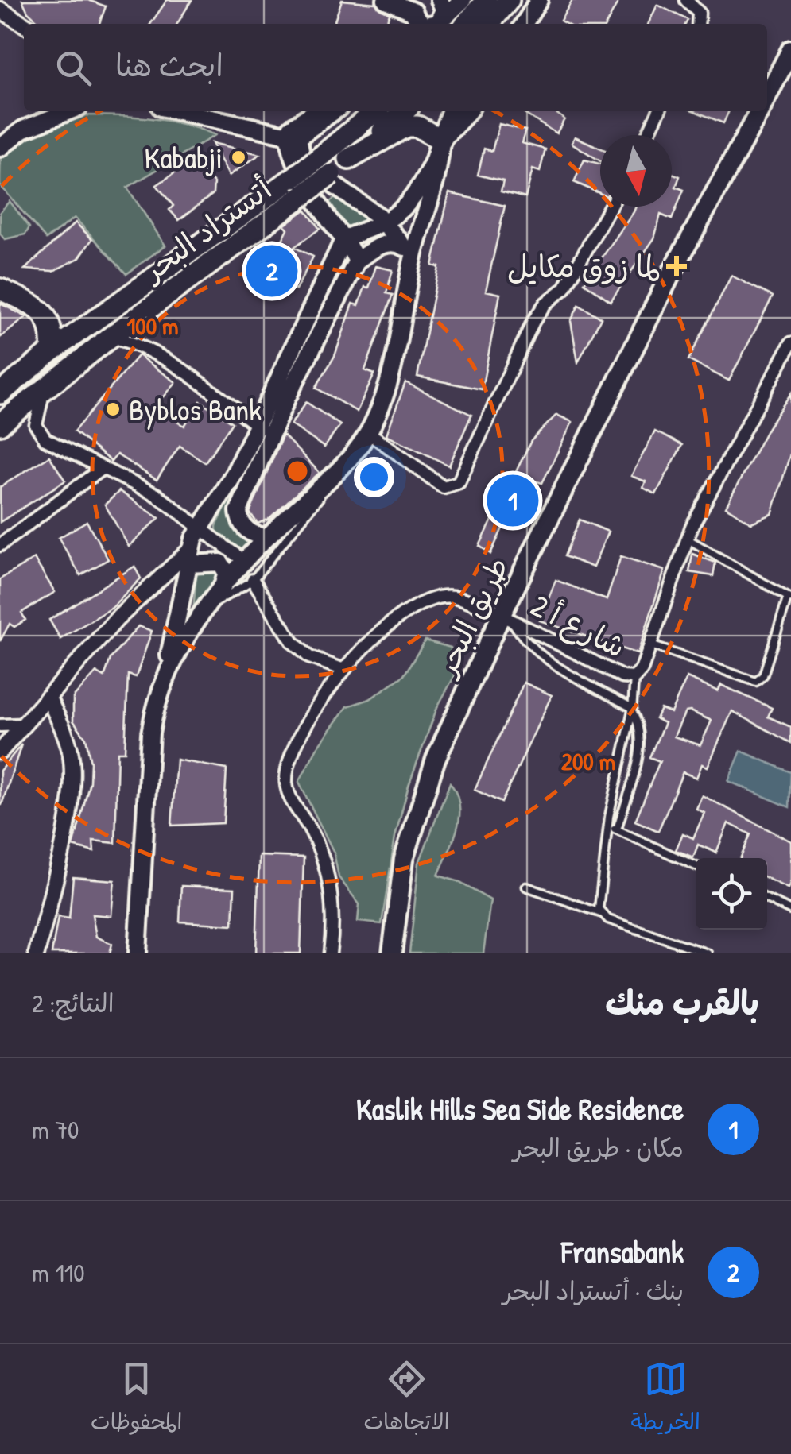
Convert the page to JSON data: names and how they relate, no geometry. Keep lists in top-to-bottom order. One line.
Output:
{"streets":{"highway":["أتستراد البحر"],"main road":["طريق البحر"],"street":["شارع أ 2"]},"crossings":[["طريق البحر","شارع أ 2"]],"places":{"other":["Kababji","Byblos Bank"],"health":["لما زوق مكايل"]},"north":"bottom","page":{"search":"ابحث هنا","pins":["2","1"],"heading":["بالقرب منك","النتائج: 2"],"list":[{"mark":"1","name":"Kaslik Hills Sea Side Residence","note":"مكان · طريق البحر","value":"70 m"},{"mark":"2","name":"Fransabank","note":"بنك · أتستراد البحر","value":"110 m"}],"nav":["الخريطة","الاتجاهات","المحفوظات"]},"rings":["100 m","200 m"]}
